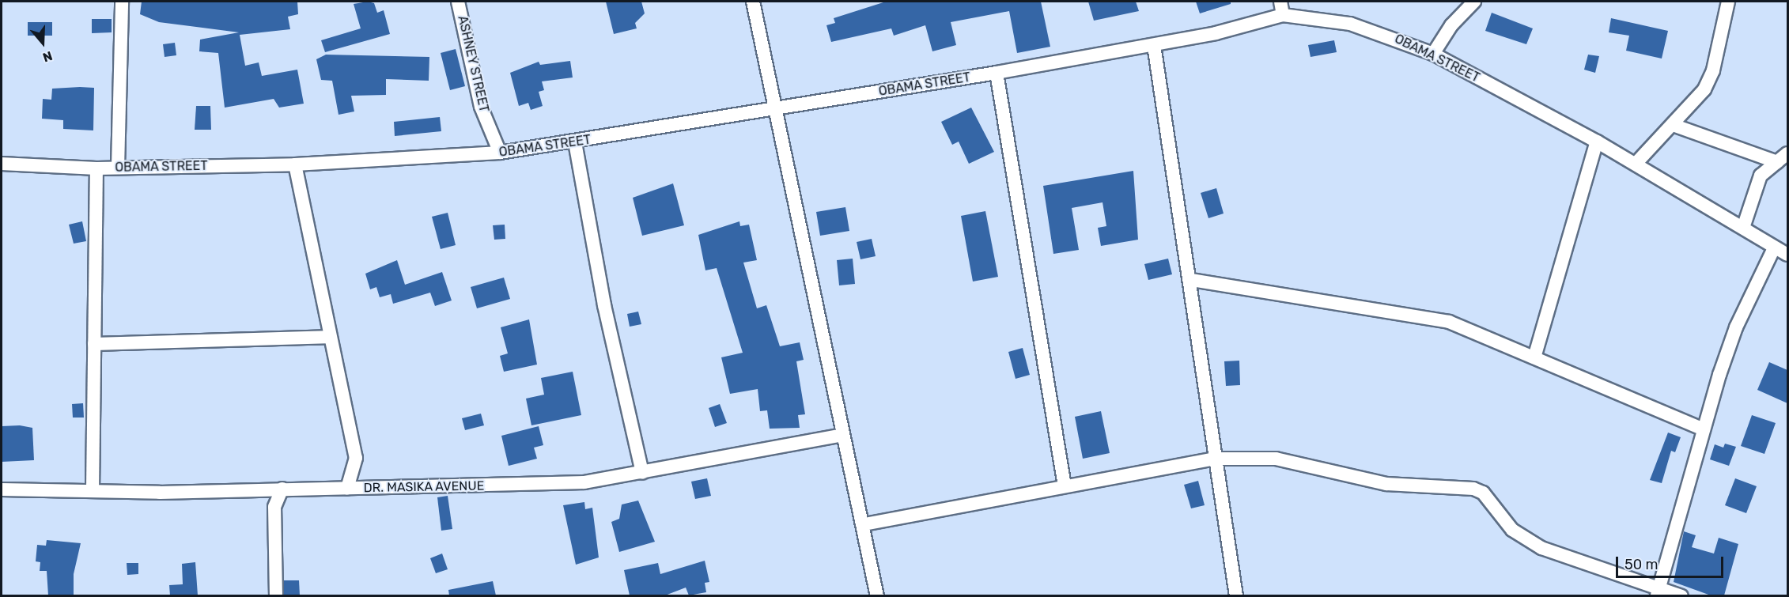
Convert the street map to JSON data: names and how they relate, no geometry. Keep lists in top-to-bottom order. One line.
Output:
{"streets":{"street":["OBAMA STREET","ASHNEY STREET","DR. MASIKA AVENUE"]},"crossings":[["OBAMA STREET","ASHNEY STREET"]],"scale_bar":"50 m","north":"bottom"}
